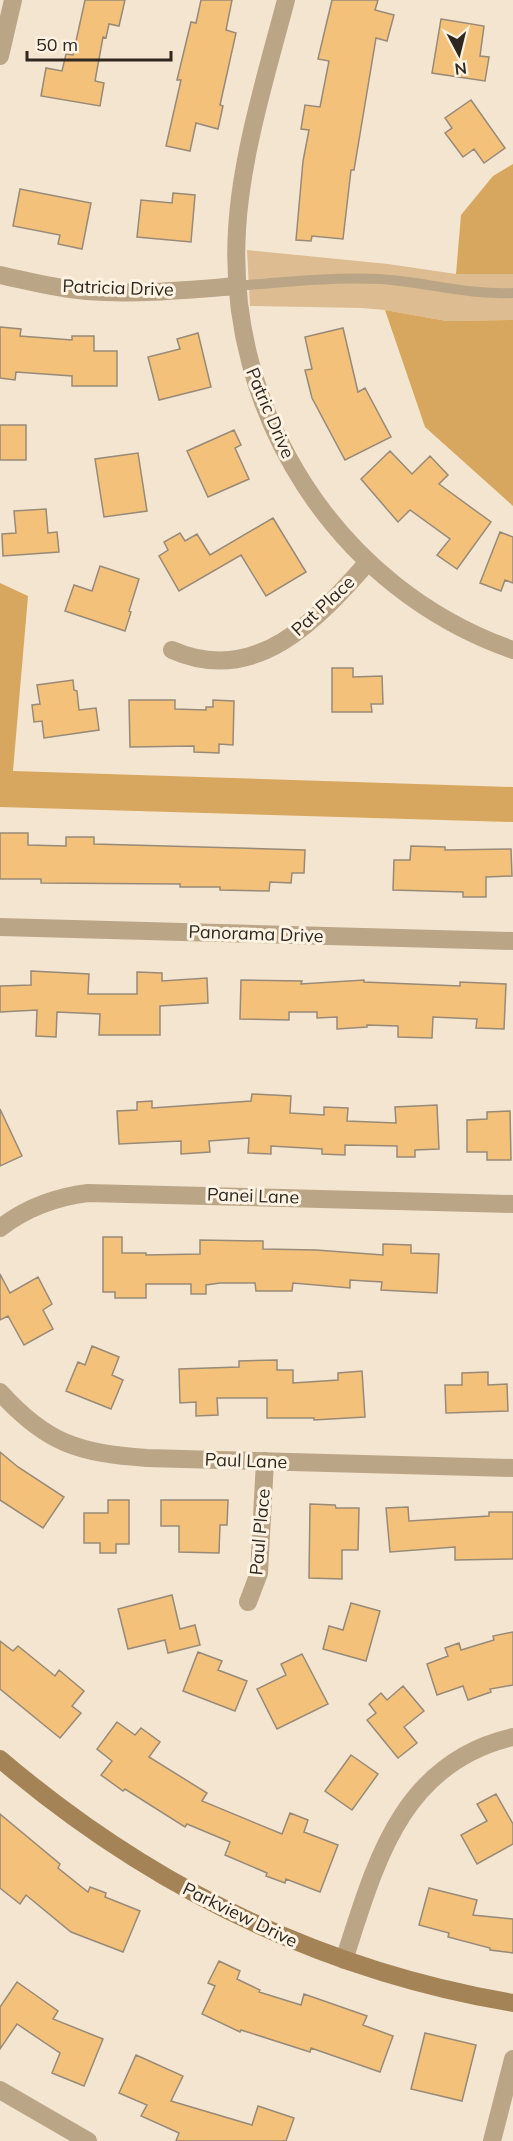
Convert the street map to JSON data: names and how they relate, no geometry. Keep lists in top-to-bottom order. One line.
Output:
{"streets":{"street":["Patricia Drive","Patric Drive","Pat Place","Panorama Drive","Panei Lane","Paul Lane","Paul Place","Parkview Drive"]},"crossings":[["Patricia Drive","Patric Drive"],["Patric Drive","Pat Place"],["Paul Lane","Paul Place"]],"scale_bar":"50 m","north":"bottom"}
